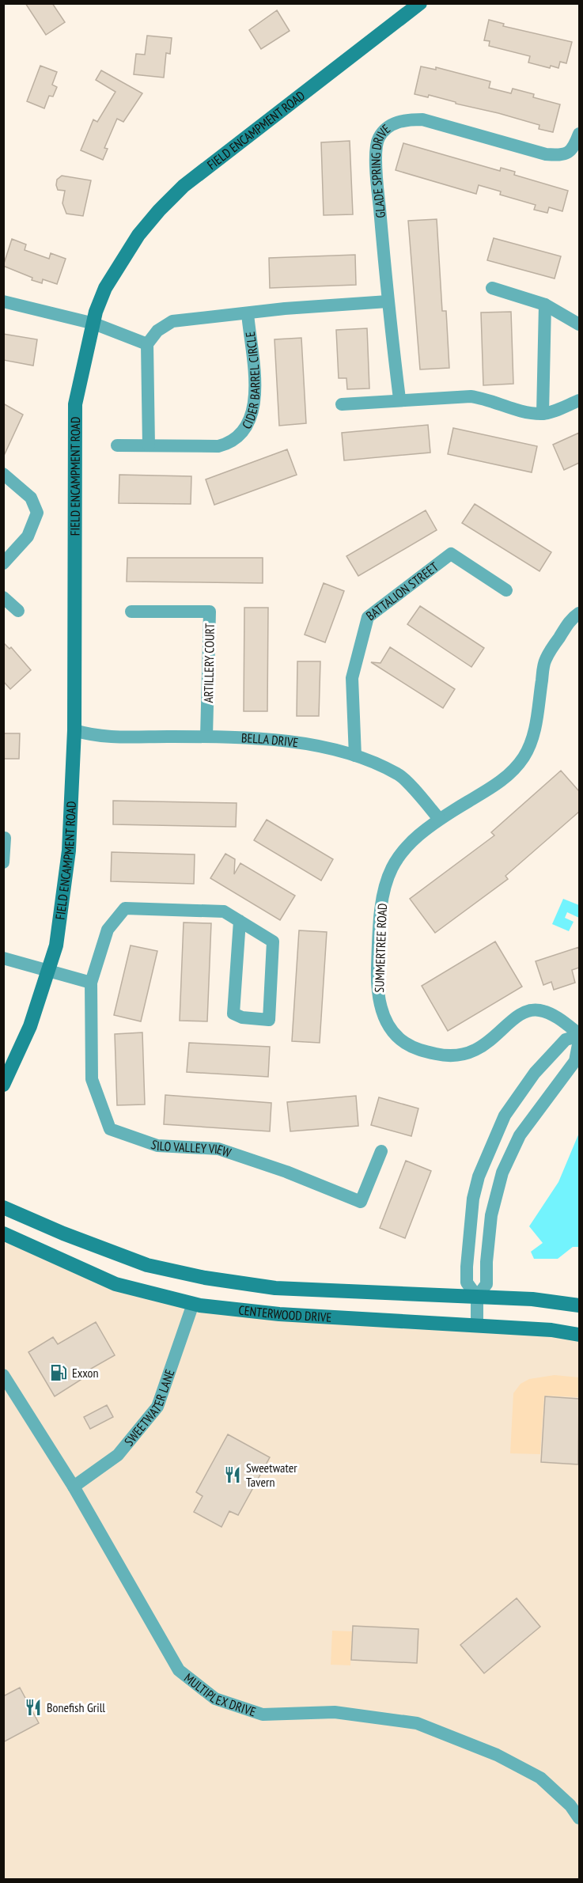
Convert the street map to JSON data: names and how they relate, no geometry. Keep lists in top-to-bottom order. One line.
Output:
{"streets":{"street":["FIELD ENCAMPMENT ROAD","GLADE SPRING DRIVE","CIDER BARREL CIRCLE","BATTALION STREET","ARTILLERY COURT","BELLA DRIVE","SUMMERTREE ROAD","SILO VALLEY VIEW","CENTERWOOD DRIVE","SWEETWATER LANE","MULTIPLEX DRIVE"]},"crossings":[["FIELD ENCAMPMENT ROAD","BELLA DRIVE"],["GLADE SPRING DRIVE","CIDER BARREL CIRCLE"],["BATTALION STREET","BELLA DRIVE"],["ARTILLERY COURT","BELLA DRIVE"],["BELLA DRIVE","SUMMERTREE ROAD"],["SUMMERTREE ROAD","CENTERWOOD DRIVE"],["CENTERWOOD DRIVE","SWEETWATER LANE"],["SWEETWATER LANE","MULTIPLEX DRIVE"]],"places":{"fuel station":["Exxon"],"restaurant":["Sweetwater Tavern","Bonefish Grill"]}}
